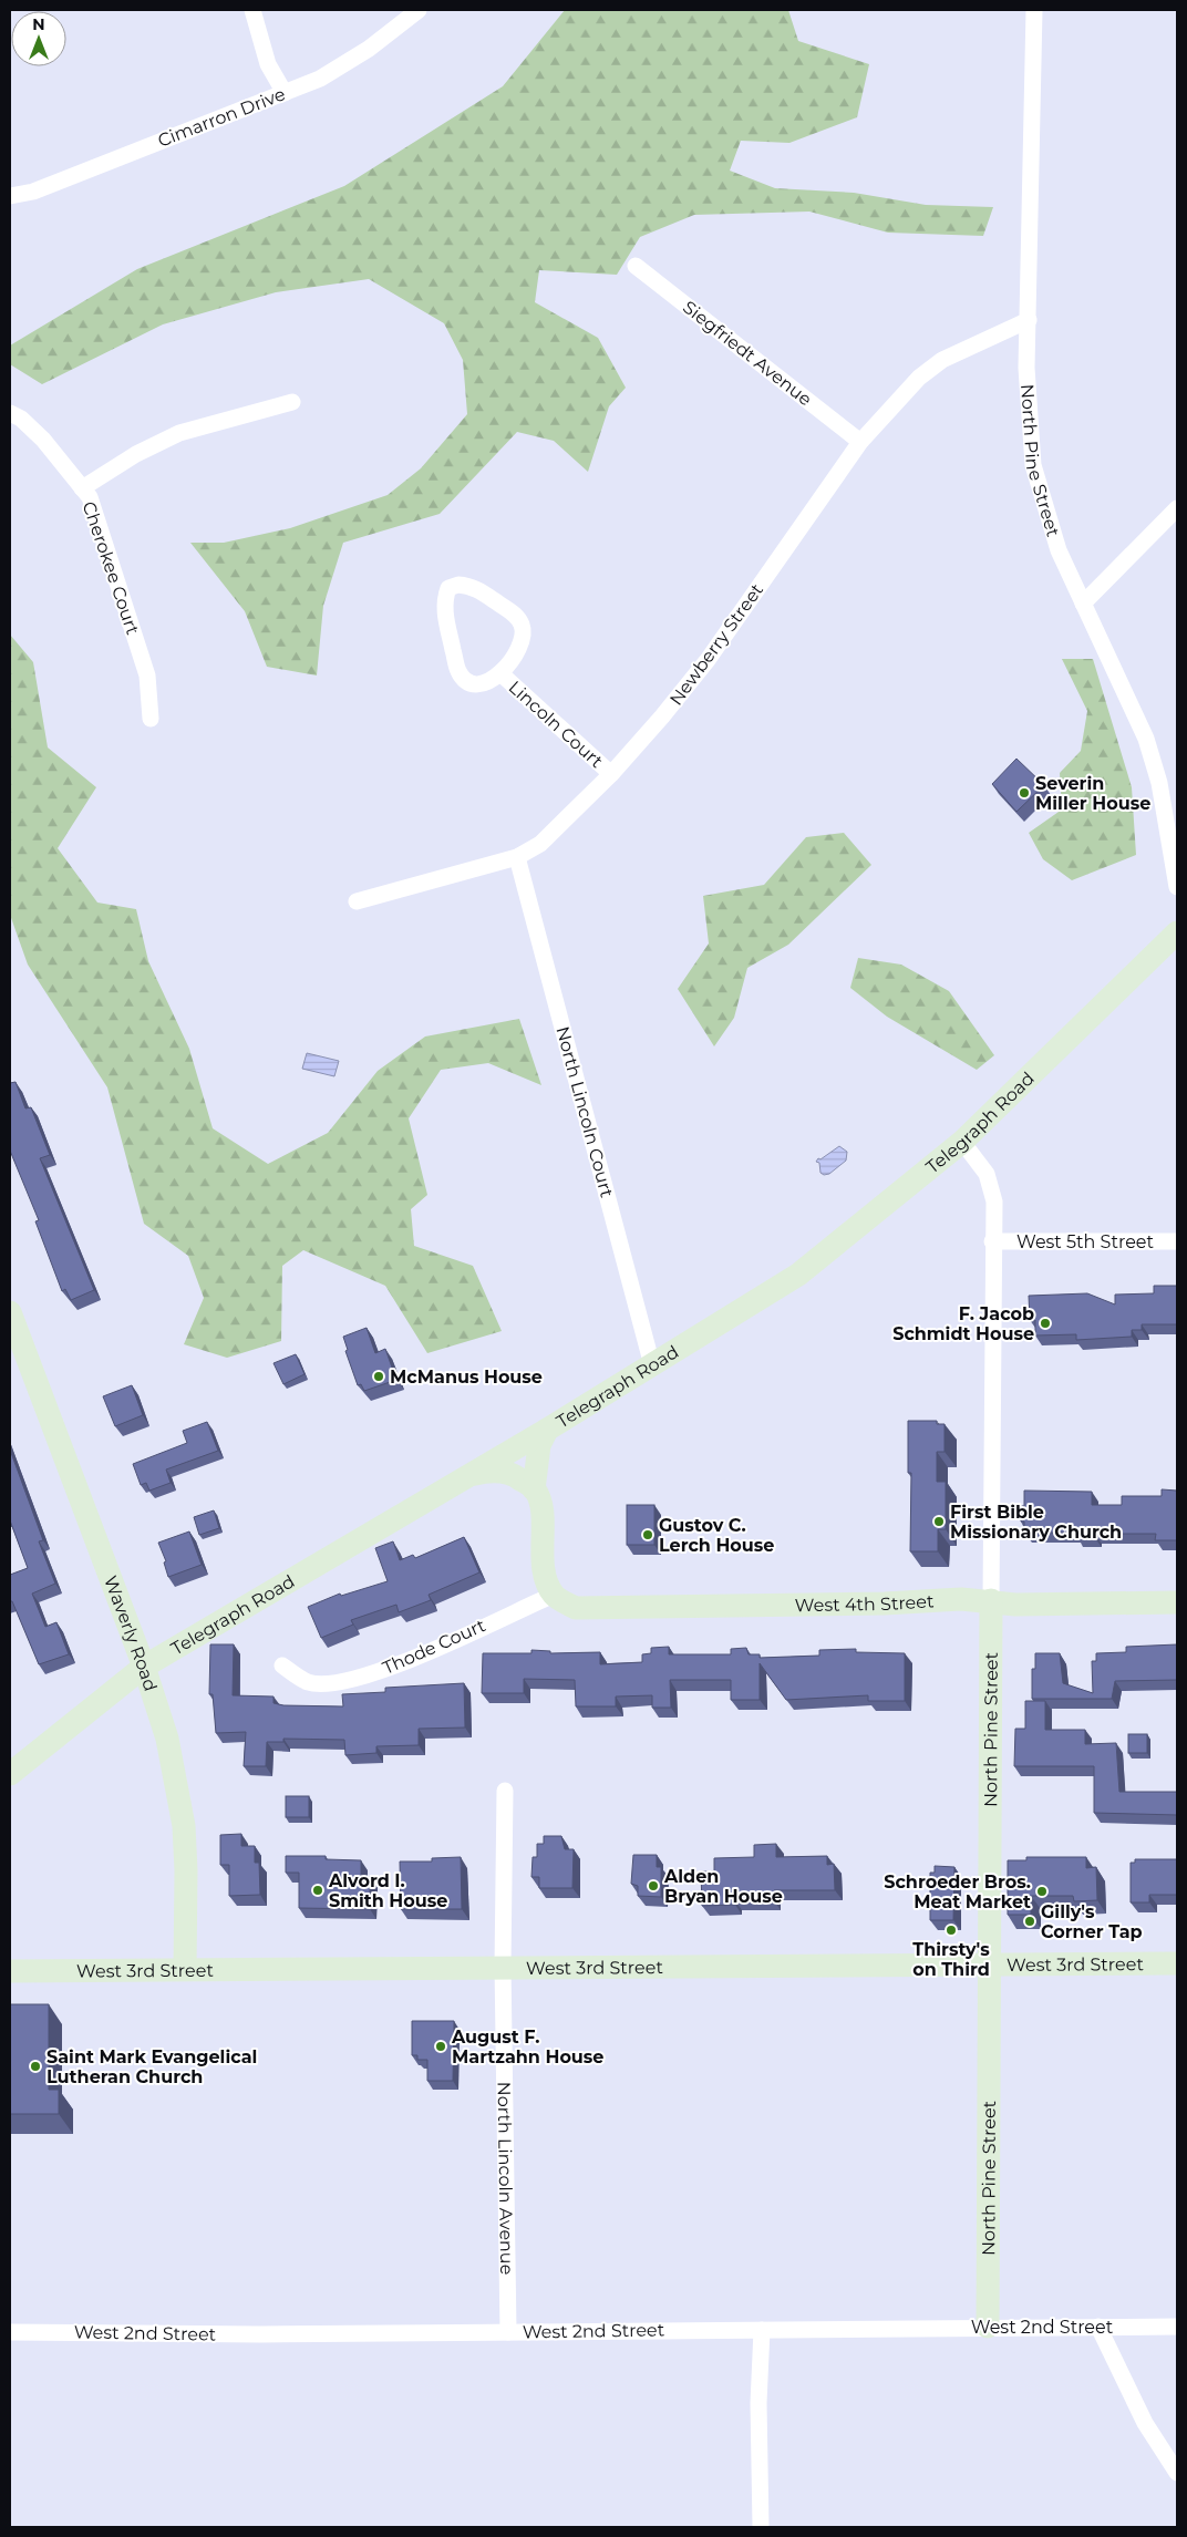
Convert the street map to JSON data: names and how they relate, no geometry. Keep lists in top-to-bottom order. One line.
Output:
{"streets":{"street":["Cimarron Drive","Siegfriedt Avenue","North Pine Street","Cherokee Court","Newberry Street","Lincoln Court","North Lincoln Court","Telegraph Road","West 5th Street","West 4th Street","Waverly Road","Thode Court","West 3rd Street","North Lincoln Avenue","West 2nd Street"]},"crossings":[["Siegfriedt Avenue","Newberry Street"],["North Pine Street","Newberry Street"],["North Pine Street","Telegraph Road"],["North Pine Street","West 5th Street"],["North Pine Street","West 4th Street"],["North Pine Street","West 3rd Street"],["North Pine Street","West 2nd Street"],["Newberry Street","Lincoln Court"],["Newberry Street","North Lincoln Court"],["North Lincoln Court","Telegraph Road"],["Telegraph Road","Waverly Road"],["West 4th Street","Thode Court"],["Waverly Road","West 3rd Street"],["West 3rd Street","North Lincoln Avenue"],["North Lincoln Avenue","West 2nd Street"]],"places":["Severin Miller House","F. Jacob Schmidt House","McManus House","First Bible Missionary Church","Gustov C. Lerch House","Alden Bryan House","Alvord I. Smith House","Schroeder Bros. Meat Market","Gilly's Corner Tap","Thirsty's on Third","August F. Martzahn House","Saint Mark Evangelical Lutheran Church"],"north":"top"}
